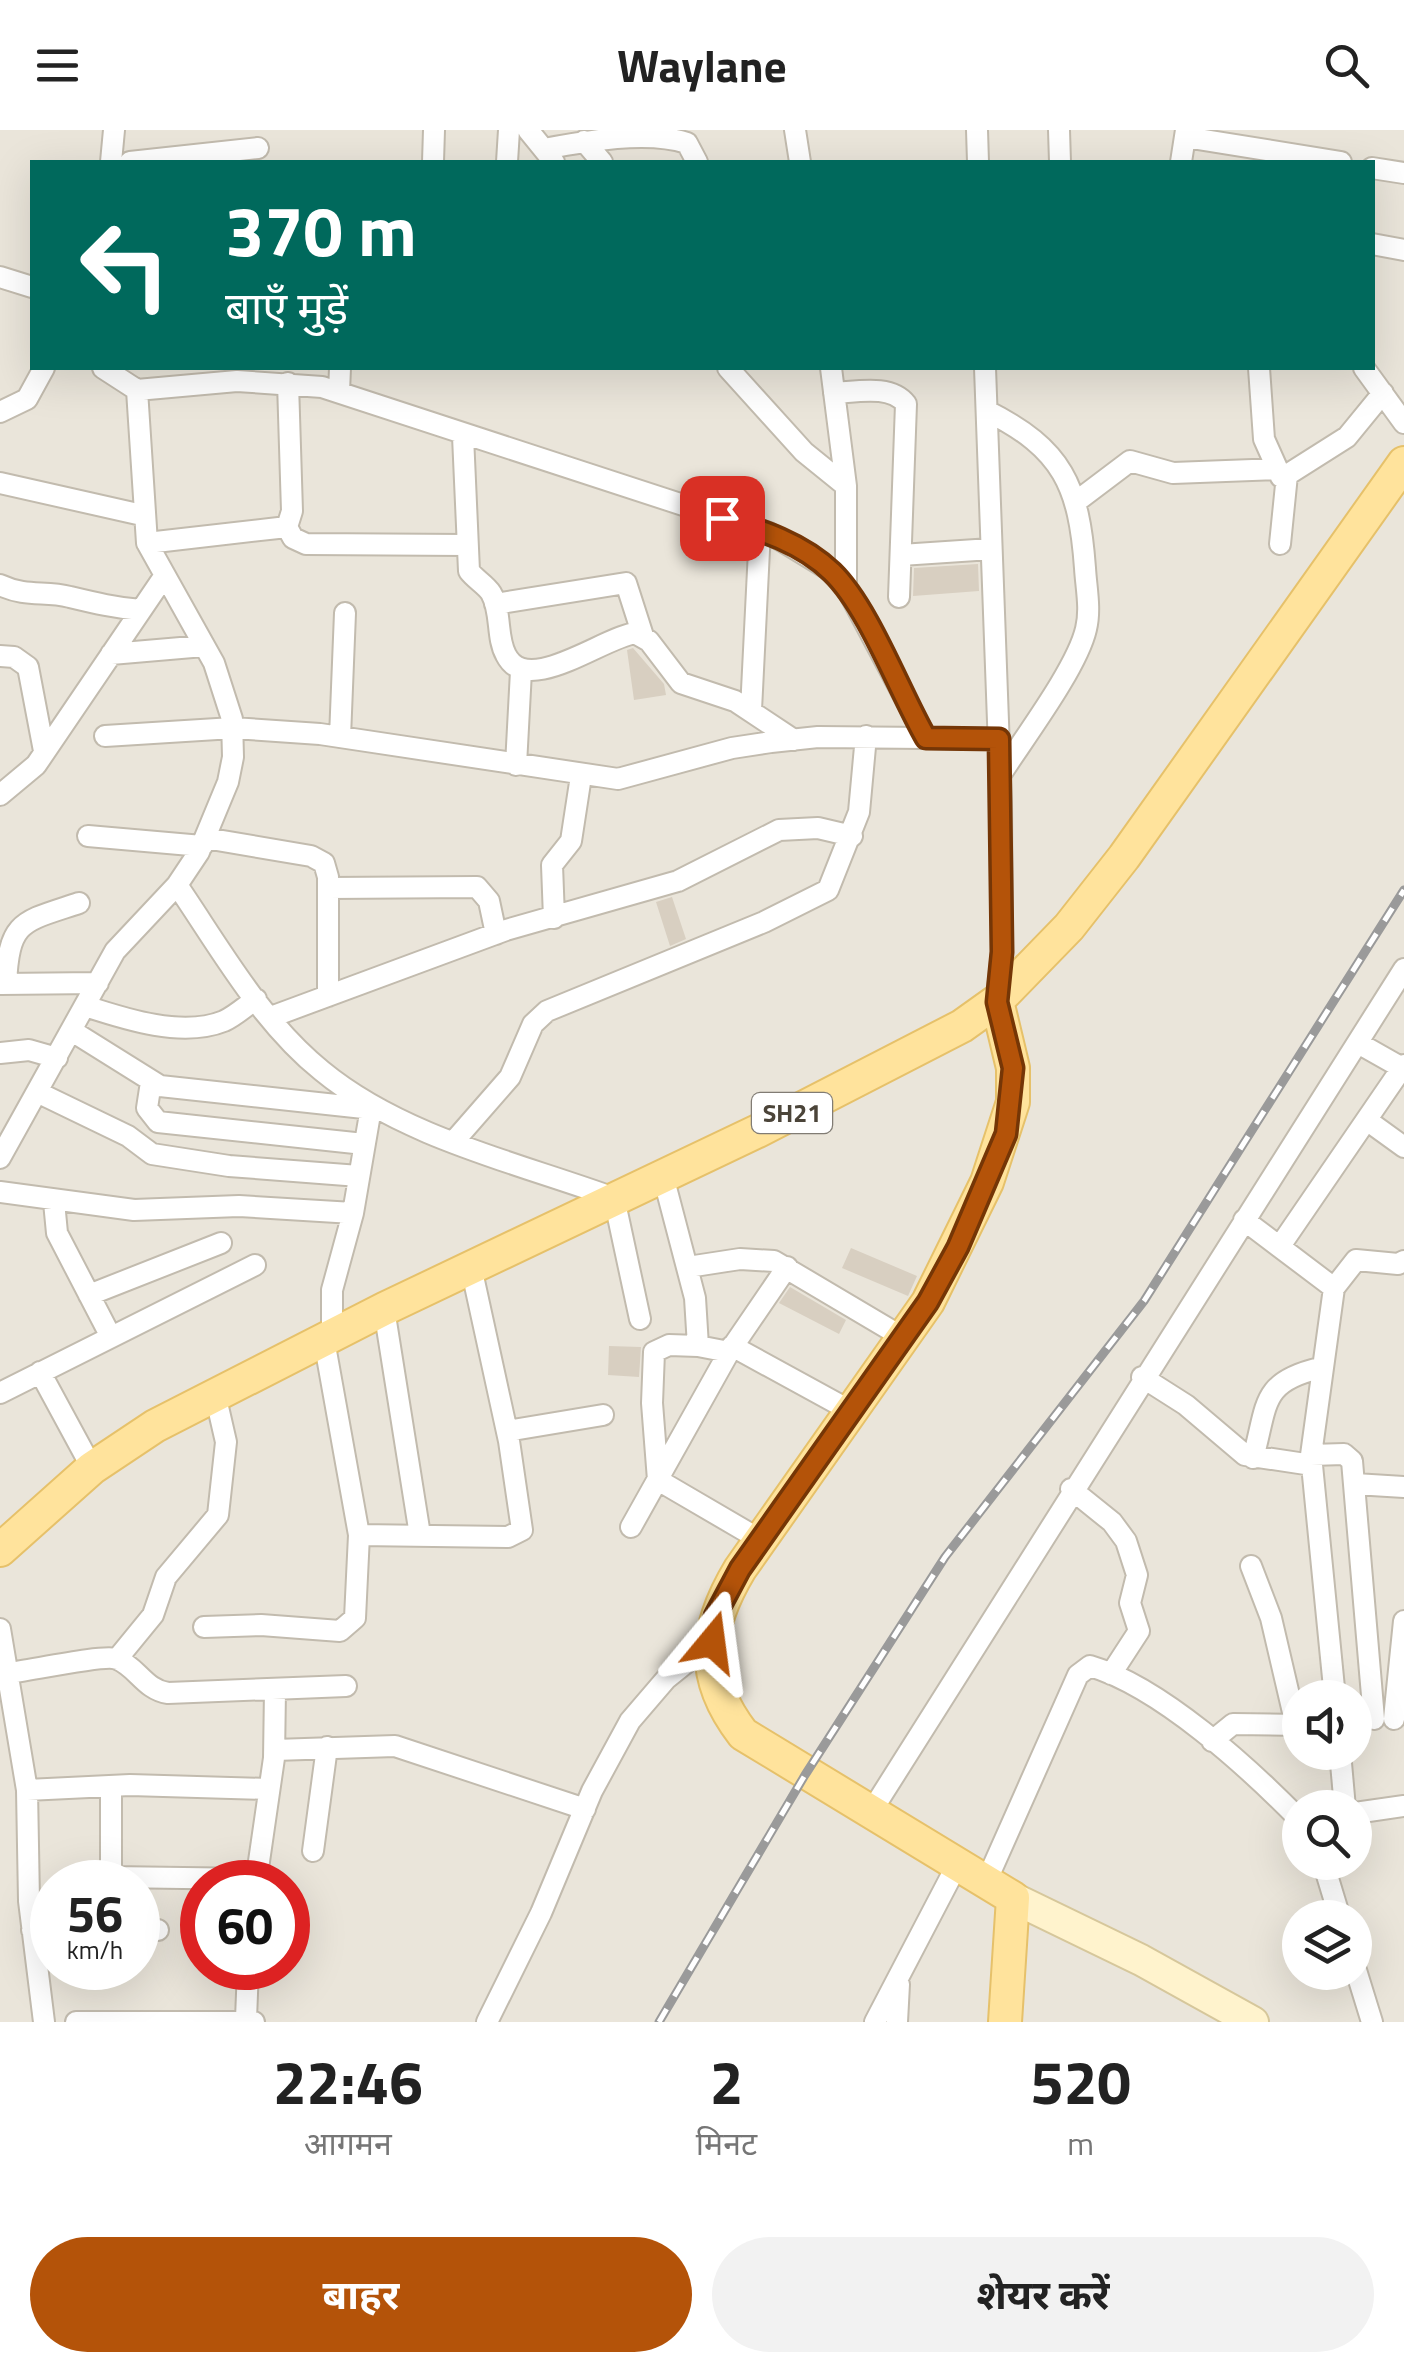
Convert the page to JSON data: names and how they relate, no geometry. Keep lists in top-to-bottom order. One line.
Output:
{"streets":{"main road":["SH21"]},"page":{"header":"Waylane","turn":["370 m","बाएँ मुड़ें"],"speed":"56 km/h","limit":"60","eta":["22:46","आगमन","2","मिनट","520","m"],"buttons":["बाहर","शेयर करें"]}}
